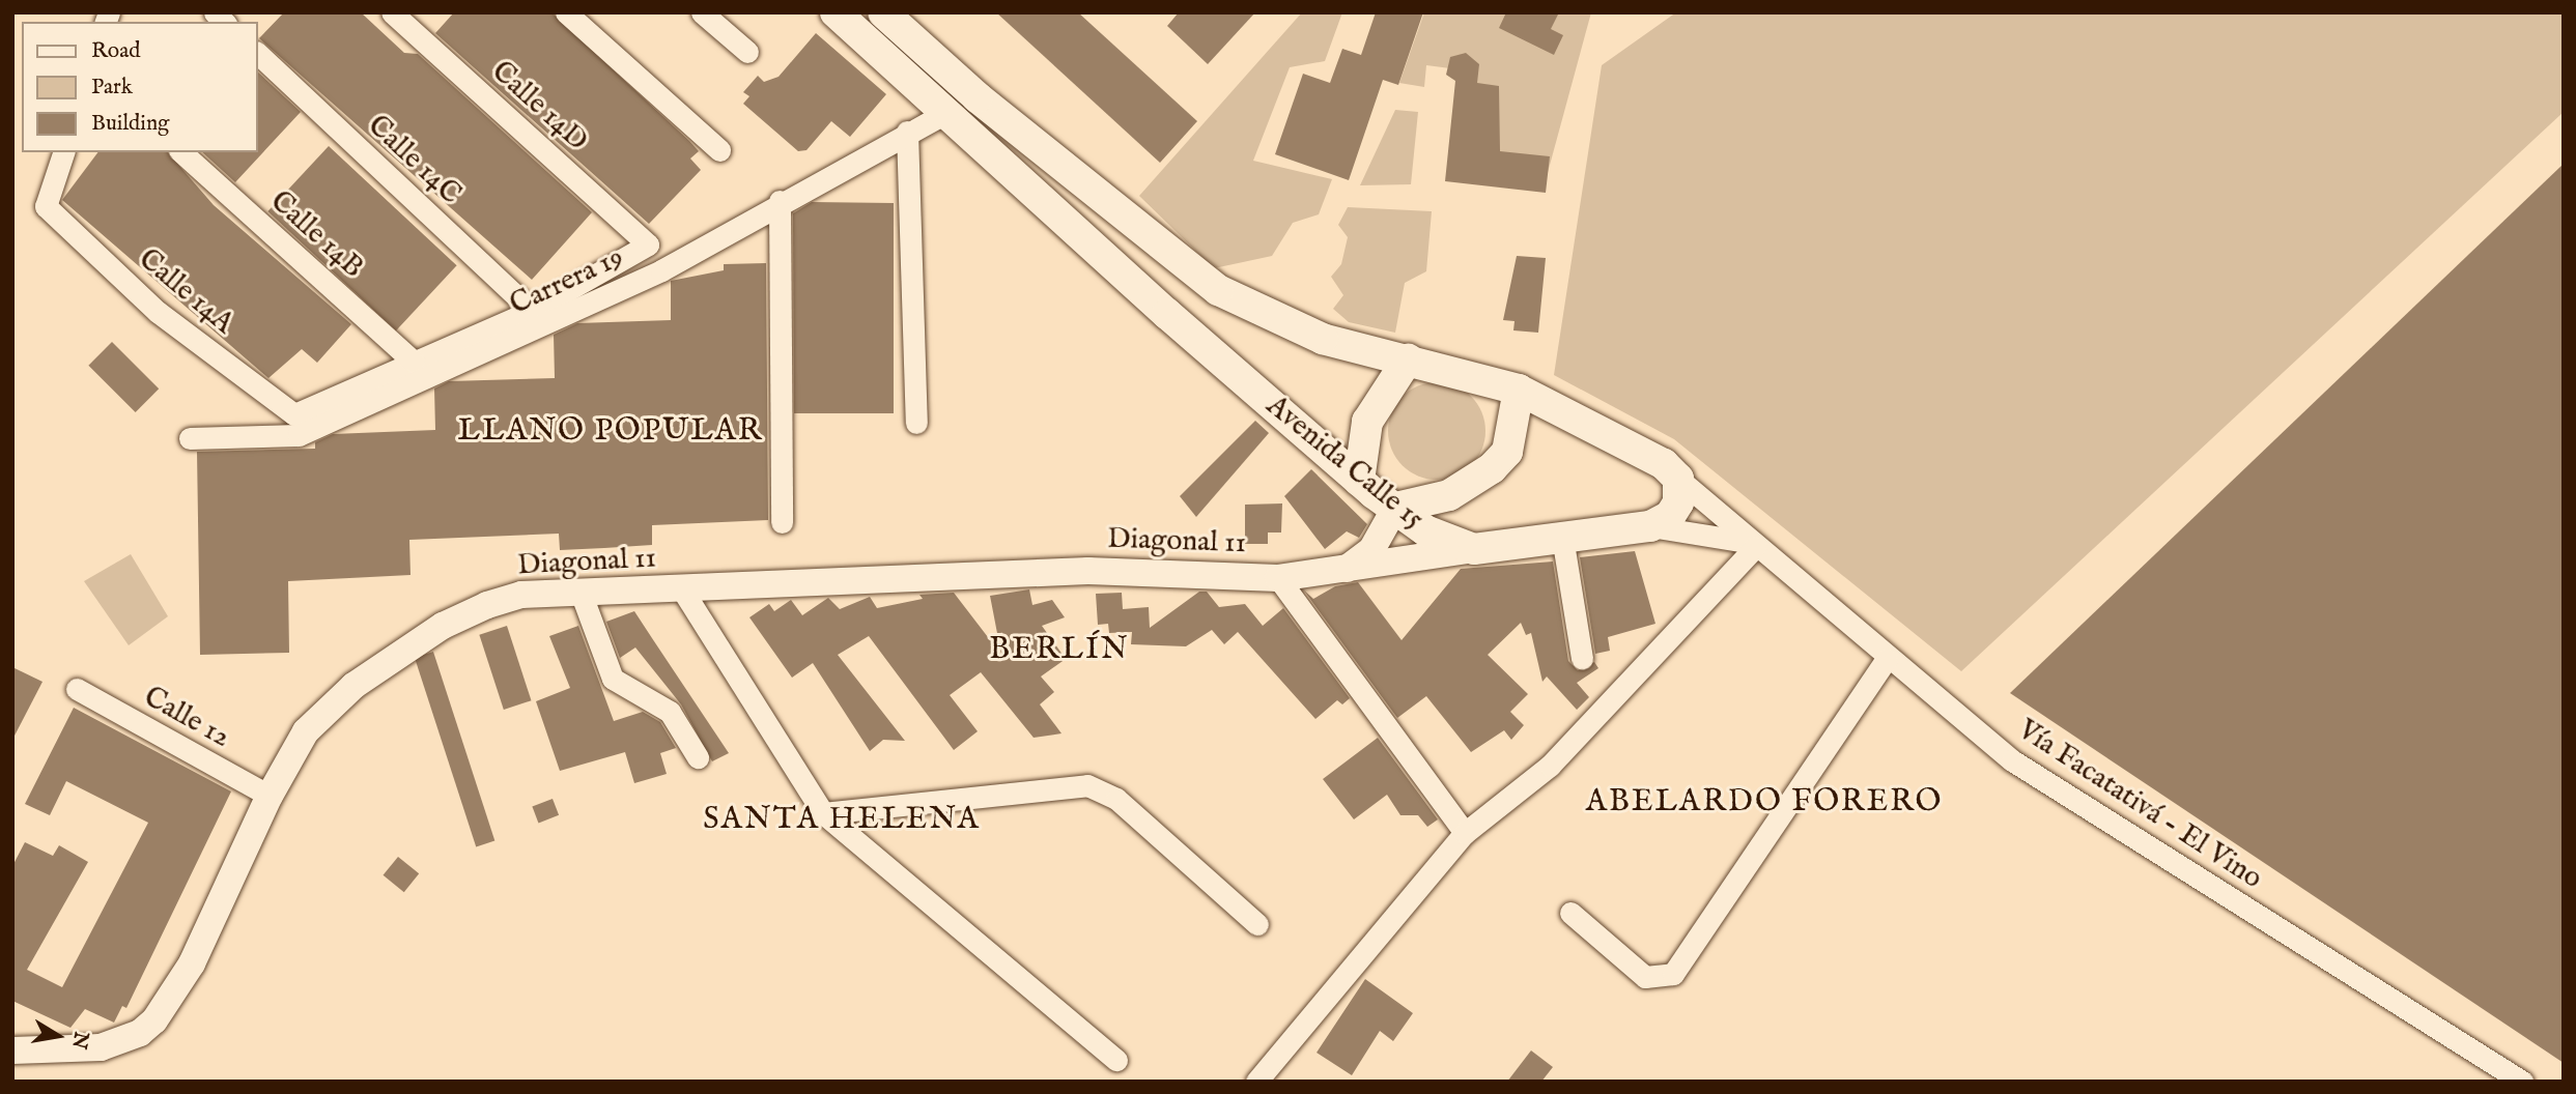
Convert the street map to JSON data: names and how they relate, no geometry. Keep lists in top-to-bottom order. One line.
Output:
{"streets":{"main road":["Avenida Calle 15"],"street":["Calle 14D","Calle 14C","Calle 14B","Carrera 19","Calle 14A","Diagonal 11","Calle 12","Vía Facatativá - El Vino"]},"crossings":[["Calle 14D","Calle 14C"],["Calle 14B","Calle 14A"],["Carrera 19","Avenida Calle 15"],["Avenida Calle 15","Diagonal 11"],["Diagonal 11","Calle 12"]],"districts":["LLANO POPULAR","BERLÍN","ABELARDO FORERO","SANTA HELENA"],"legend":["Road","Park","Building"],"north":"right"}
